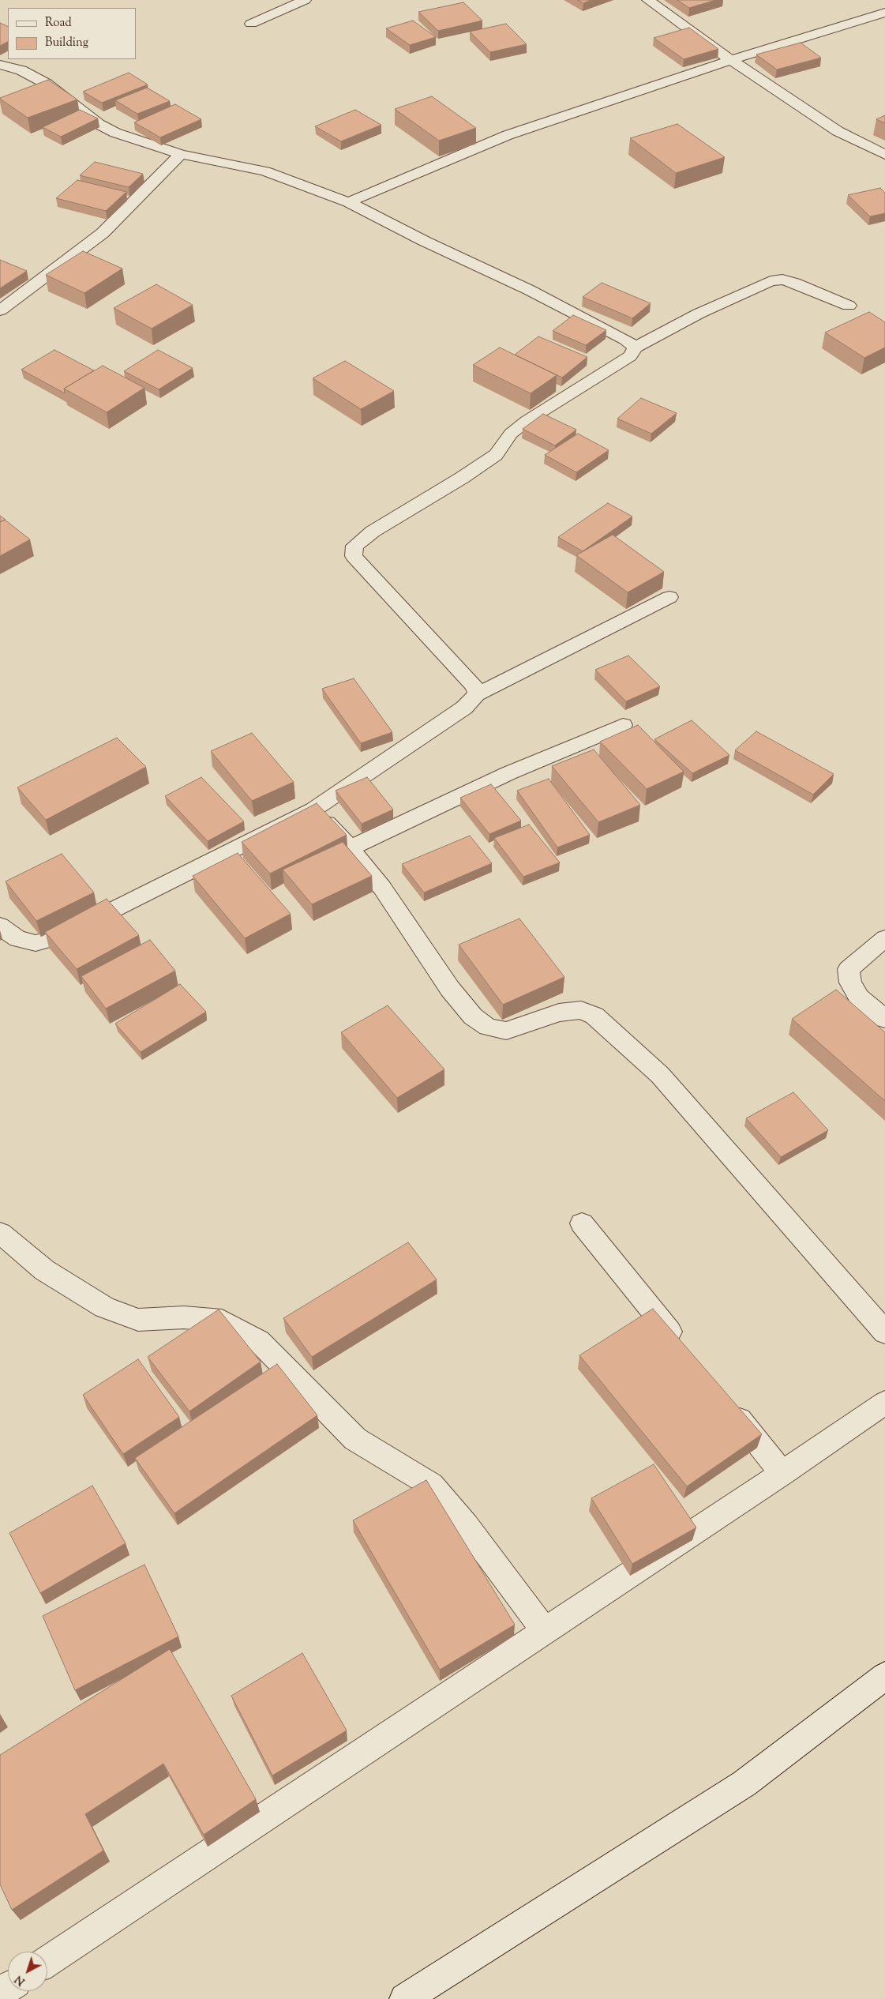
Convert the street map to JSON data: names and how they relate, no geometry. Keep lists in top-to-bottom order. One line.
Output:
{"legend":["Road","Building"],"north":"bottom left"}
